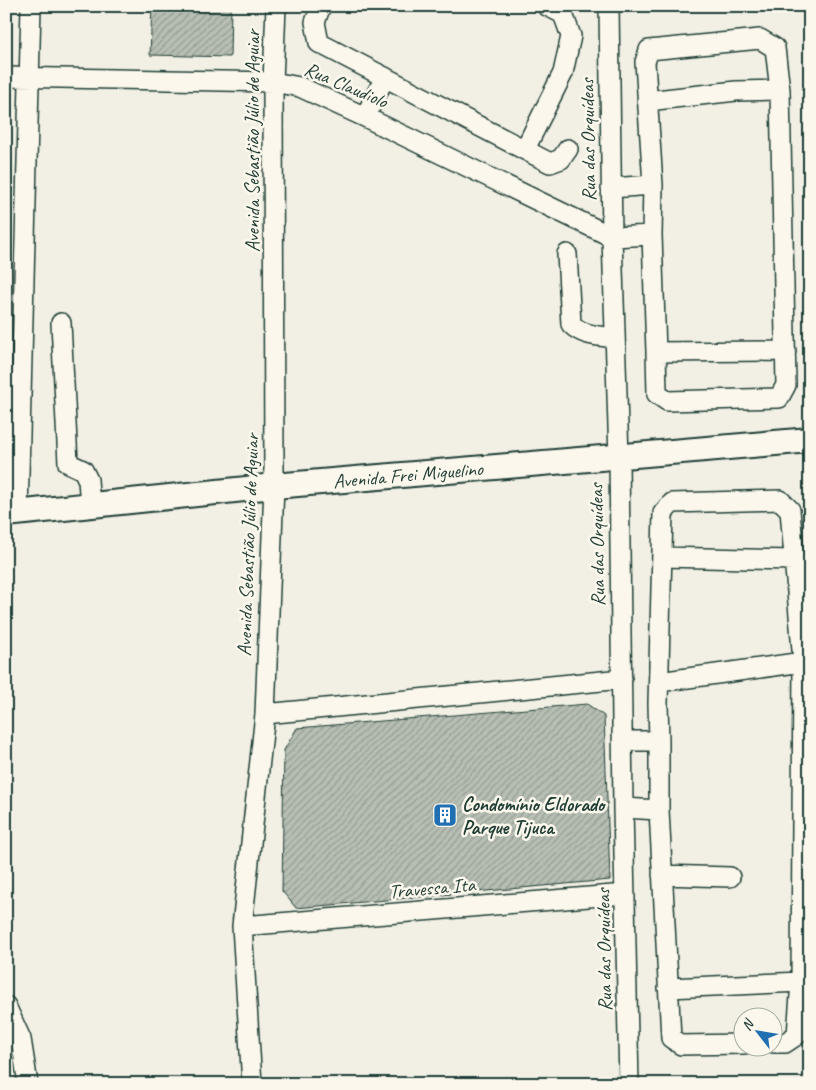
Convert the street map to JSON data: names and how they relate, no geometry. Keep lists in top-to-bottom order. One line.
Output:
{"streets":{"main road":["Avenida Frei Miguelino"],"street":["Rua Claudiolo","Rua das Orquídeas","Avenida Sebastião Júlio de Aguiar","Travessa Ita"]},"crossings":[["Rua Claudiolo","Rua das Orquídeas"],["Rua Claudiolo","Avenida Sebastião Júlio de Aguiar"],["Rua das Orquídeas","Avenida Frei Miguelino"],["Rua das Orquídeas","Travessa Ita"],["Avenida Sebastião Júlio de Aguiar","Avenida Frei Miguelino"],["Avenida Sebastião Júlio de Aguiar","Travessa Ita"]],"places":{"building":["Condomínio Eldorado Parque Tijuca"]},"north":"top left"}
